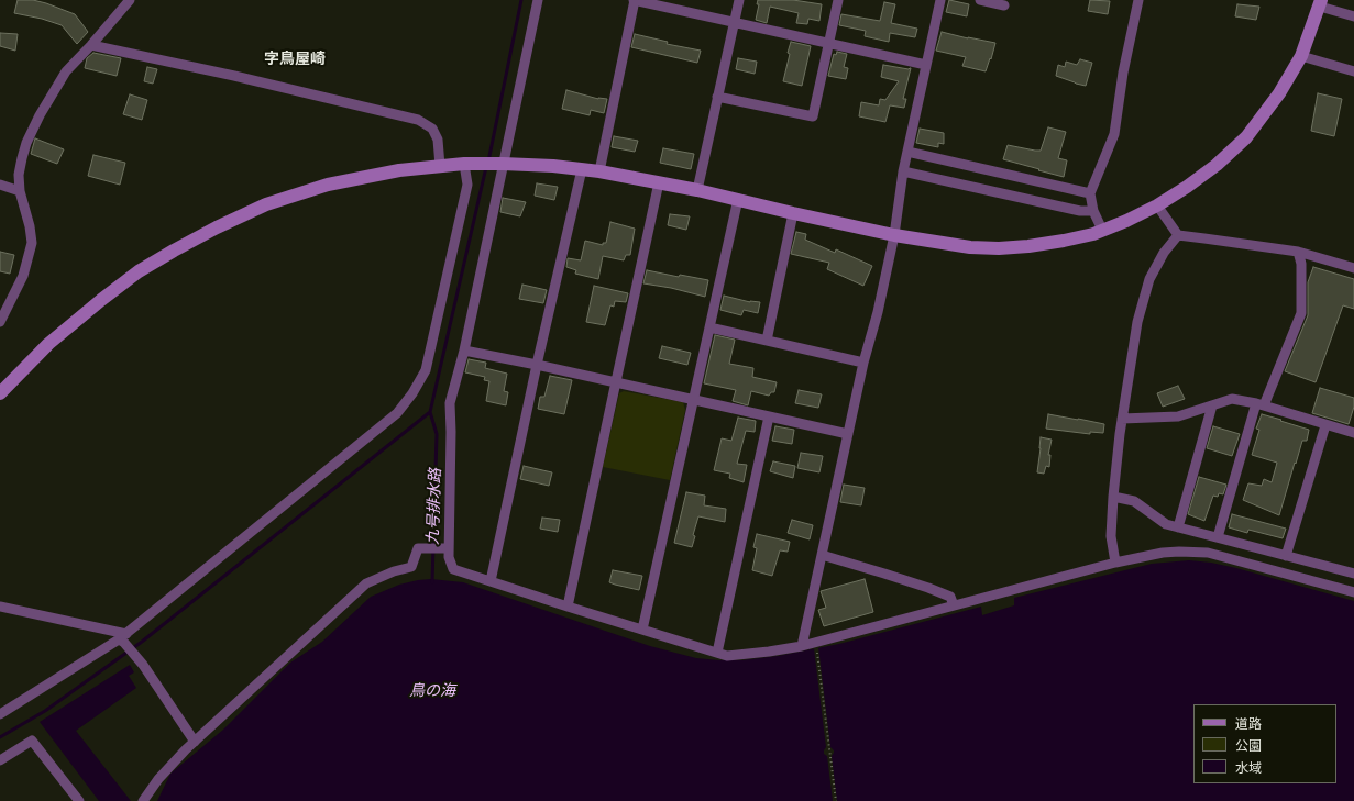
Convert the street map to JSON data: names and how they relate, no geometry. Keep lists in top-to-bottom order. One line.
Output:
{"districts":["字鳥屋崎"],"water":["九号排水路","鳥の海"],"legend":["道路","公園","水域"]}
